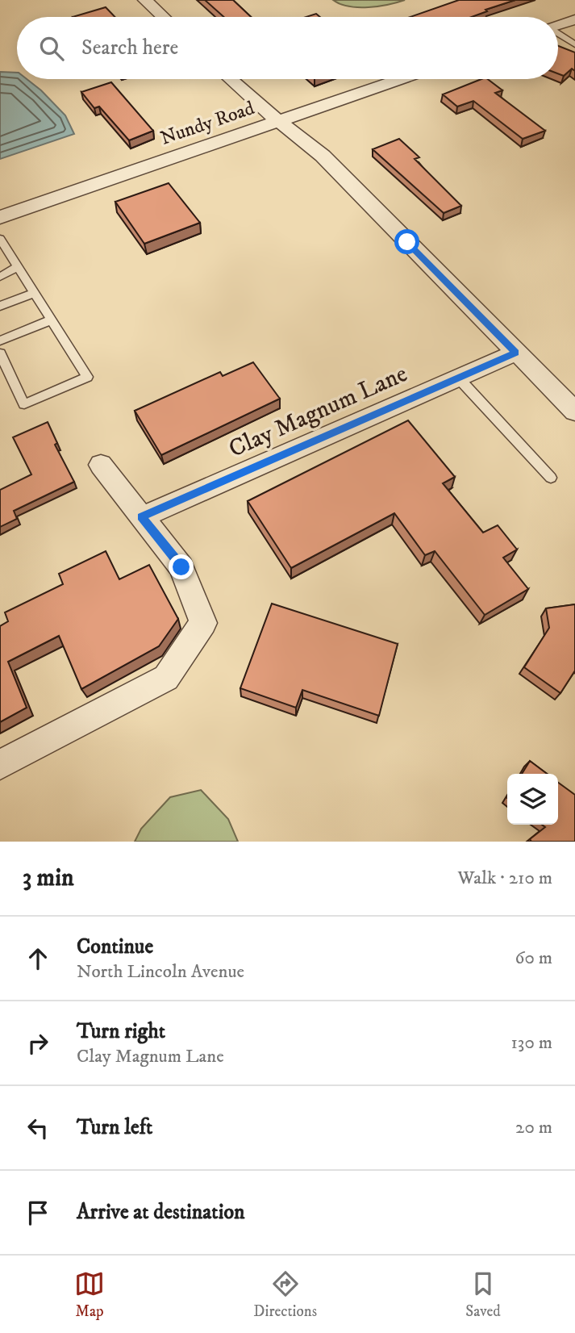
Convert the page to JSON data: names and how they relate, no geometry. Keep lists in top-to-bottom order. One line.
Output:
{"streets":{"street":["Nundy Road","Clay Magnum Lane"]},"page":{"search":"Search here","heading":["3 min","Walk · 210 m"],"list":[["Continue","North Lincoln Avenue","60 m"],["Turn right","Clay Magnum Lane","130 m"],["Turn left","20 m"],"Arrive at destination"],"nav":["Map","Directions","Saved"]}}
